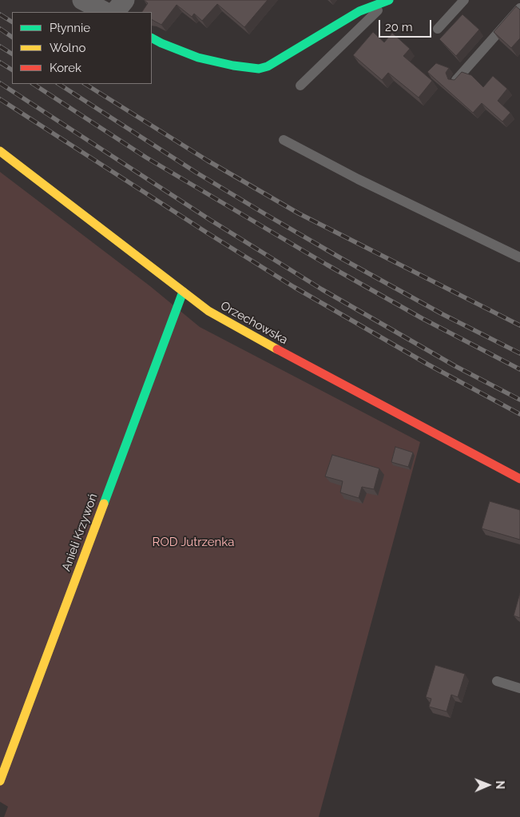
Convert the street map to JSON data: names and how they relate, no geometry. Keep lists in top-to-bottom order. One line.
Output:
{"streets":{"street":["Orzechowska","Anieli Krzywoń"]},"crossings":[["Orzechowska","Anieli Krzywoń"]],"parks":["ROD Jutrzenka"],"legend":["Płynnie","Wolno","Korek"],"scale_bar":"20 m","north":"right"}
